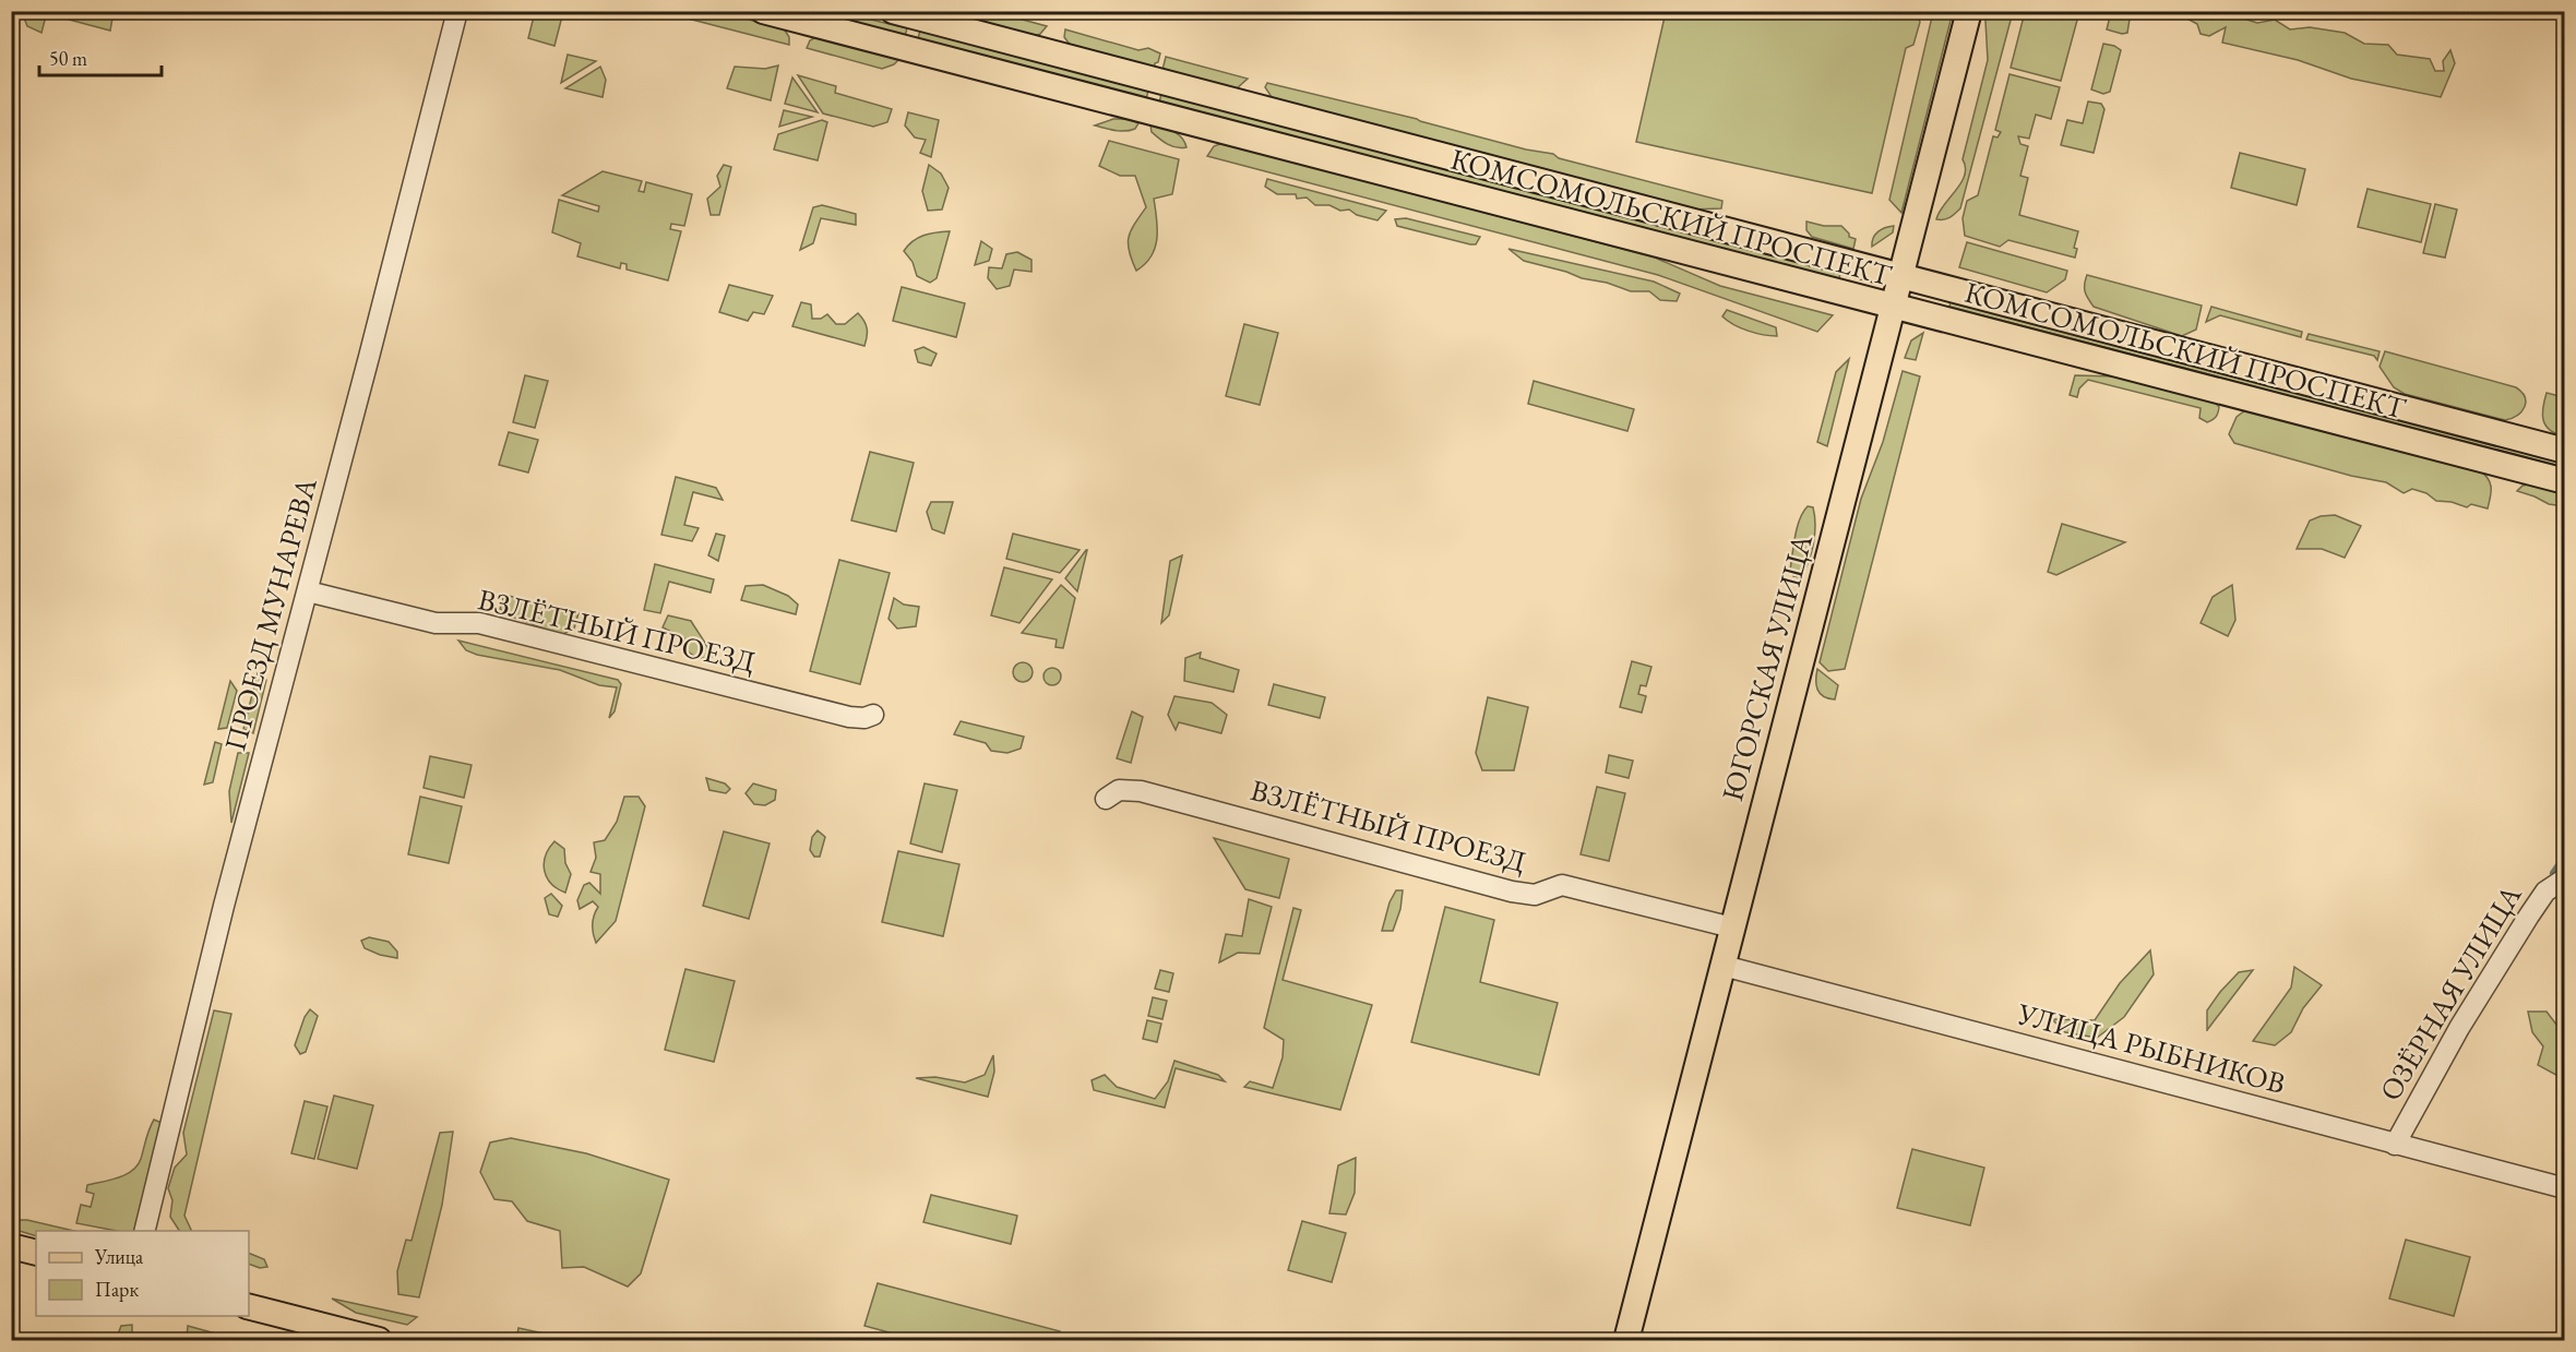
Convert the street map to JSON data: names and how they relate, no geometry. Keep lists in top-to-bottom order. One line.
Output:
{"streets":{"main road":["КОМСОМОЛЬСКИЙ ПРОСПЕКТ","ЮГОРСКАЯ УЛИЦА"],"street":["ПРОЕЗД МУНАРЕВА","ВЗЛЁТНЫЙ ПРОЕЗД","ОЗЁРНАЯ УЛИЦА","УЛИЦА РЫБНИКОВ"]},"crossings":[["КОМСОМОЛЬСКИЙ ПРОСПЕКТ","ЮГОРСКАЯ УЛИЦА"],["ПРОЕЗД МУНАРЕВА","ВЗЛЁТНЫЙ ПРОЕЗД"],["ВЗЛЁТНЫЙ ПРОЕЗД","ЮГОРСКАЯ УЛИЦА"],["ЮГОРСКАЯ УЛИЦА","УЛИЦА РЫБНИКОВ"],["ОЗЁРНАЯ УЛИЦА","УЛИЦА РЫБНИКОВ"]],"legend":["Улица","Парк"],"scale_bar":"50 m"}
